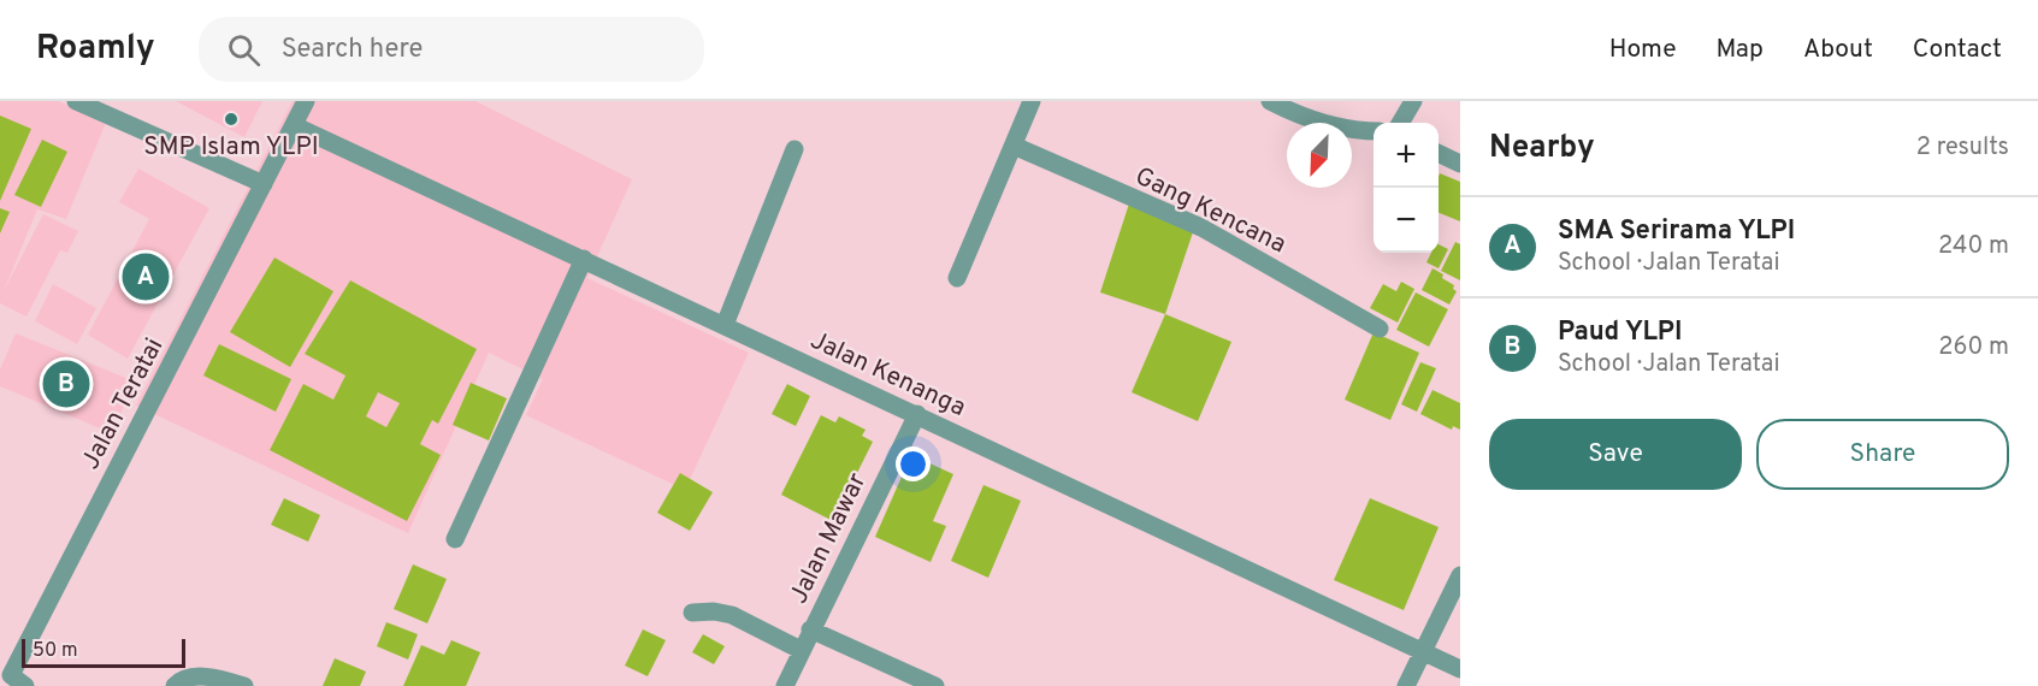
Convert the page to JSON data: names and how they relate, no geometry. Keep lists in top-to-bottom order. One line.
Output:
{"streets":{"street":["Gang Kencana","Jalan Kenanga","Jalan Teratai","Jalan Mawar"]},"crossings":[["Jalan Kenanga","Jalan Teratai"],["Jalan Kenanga","Jalan Mawar"]],"places":["SMP Islam YLPI"],"scale_bar":"50 m","north":"bottom left","page":{"header":"Roamly","search":"Search here","nav":["Home","Map","About","Contact"],"heading":["Nearby","2 results"],"map_buttons":["+","−"],"list":[{"mark":"A","name":"SMA Serirama YLPI","note":"School · Jalan Teratai","value":"240 m"},{"mark":"B","name":"Paud YLPI","note":"School · Jalan Teratai","value":"260 m"}],"pins":["A","B"],"buttons":["Save","Share"],"scale":"50 m"}}
